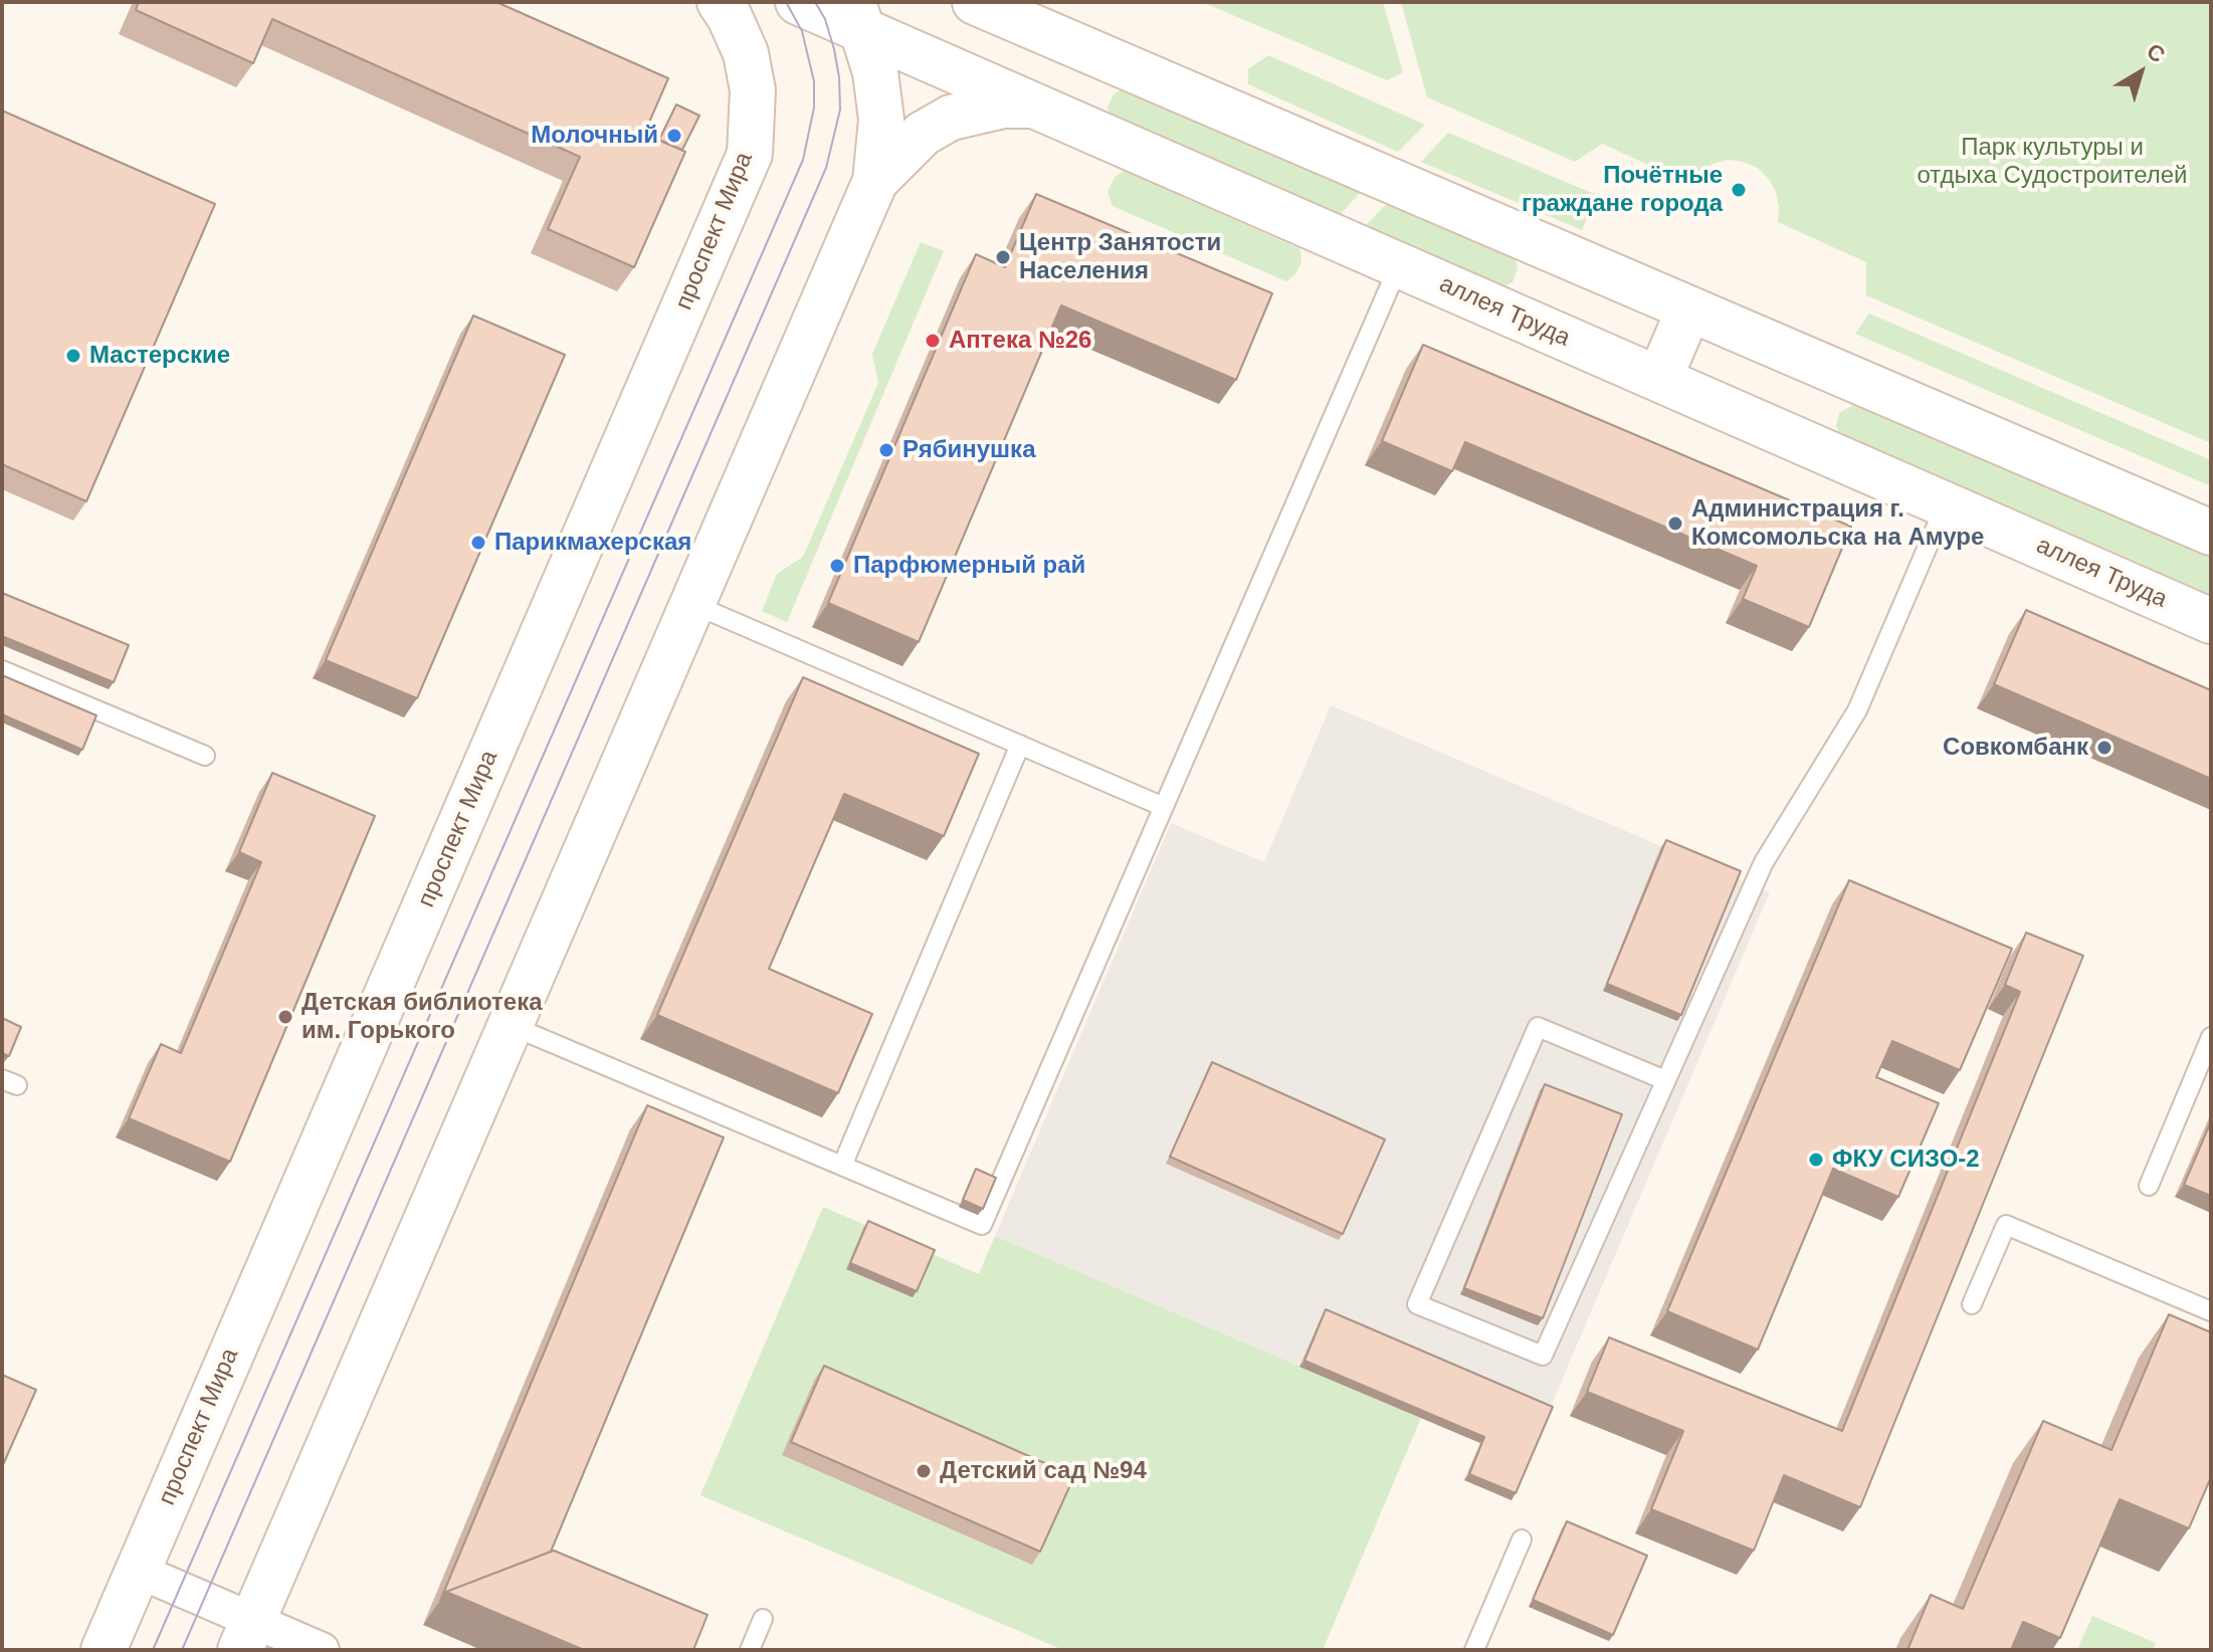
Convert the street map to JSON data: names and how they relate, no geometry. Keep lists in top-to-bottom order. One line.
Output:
{"streets":{"main road":["проспект Мира","аллея Труда"]},"parks":["Парк культуры и отдыха Судостроителей"],"places":["Молочный","Почётные граждане города","Центр Занятости Населения","Аптека №26","Мастерские","Рябинушка","Администрация г. Комсомольска на Амуре","Парикмахерская","Парфюмерный рай","Совкомбанк","Детская библиотека им. Горького","ФКУ СИЗО-2","Детский сад №94"],"north":"top right"}
